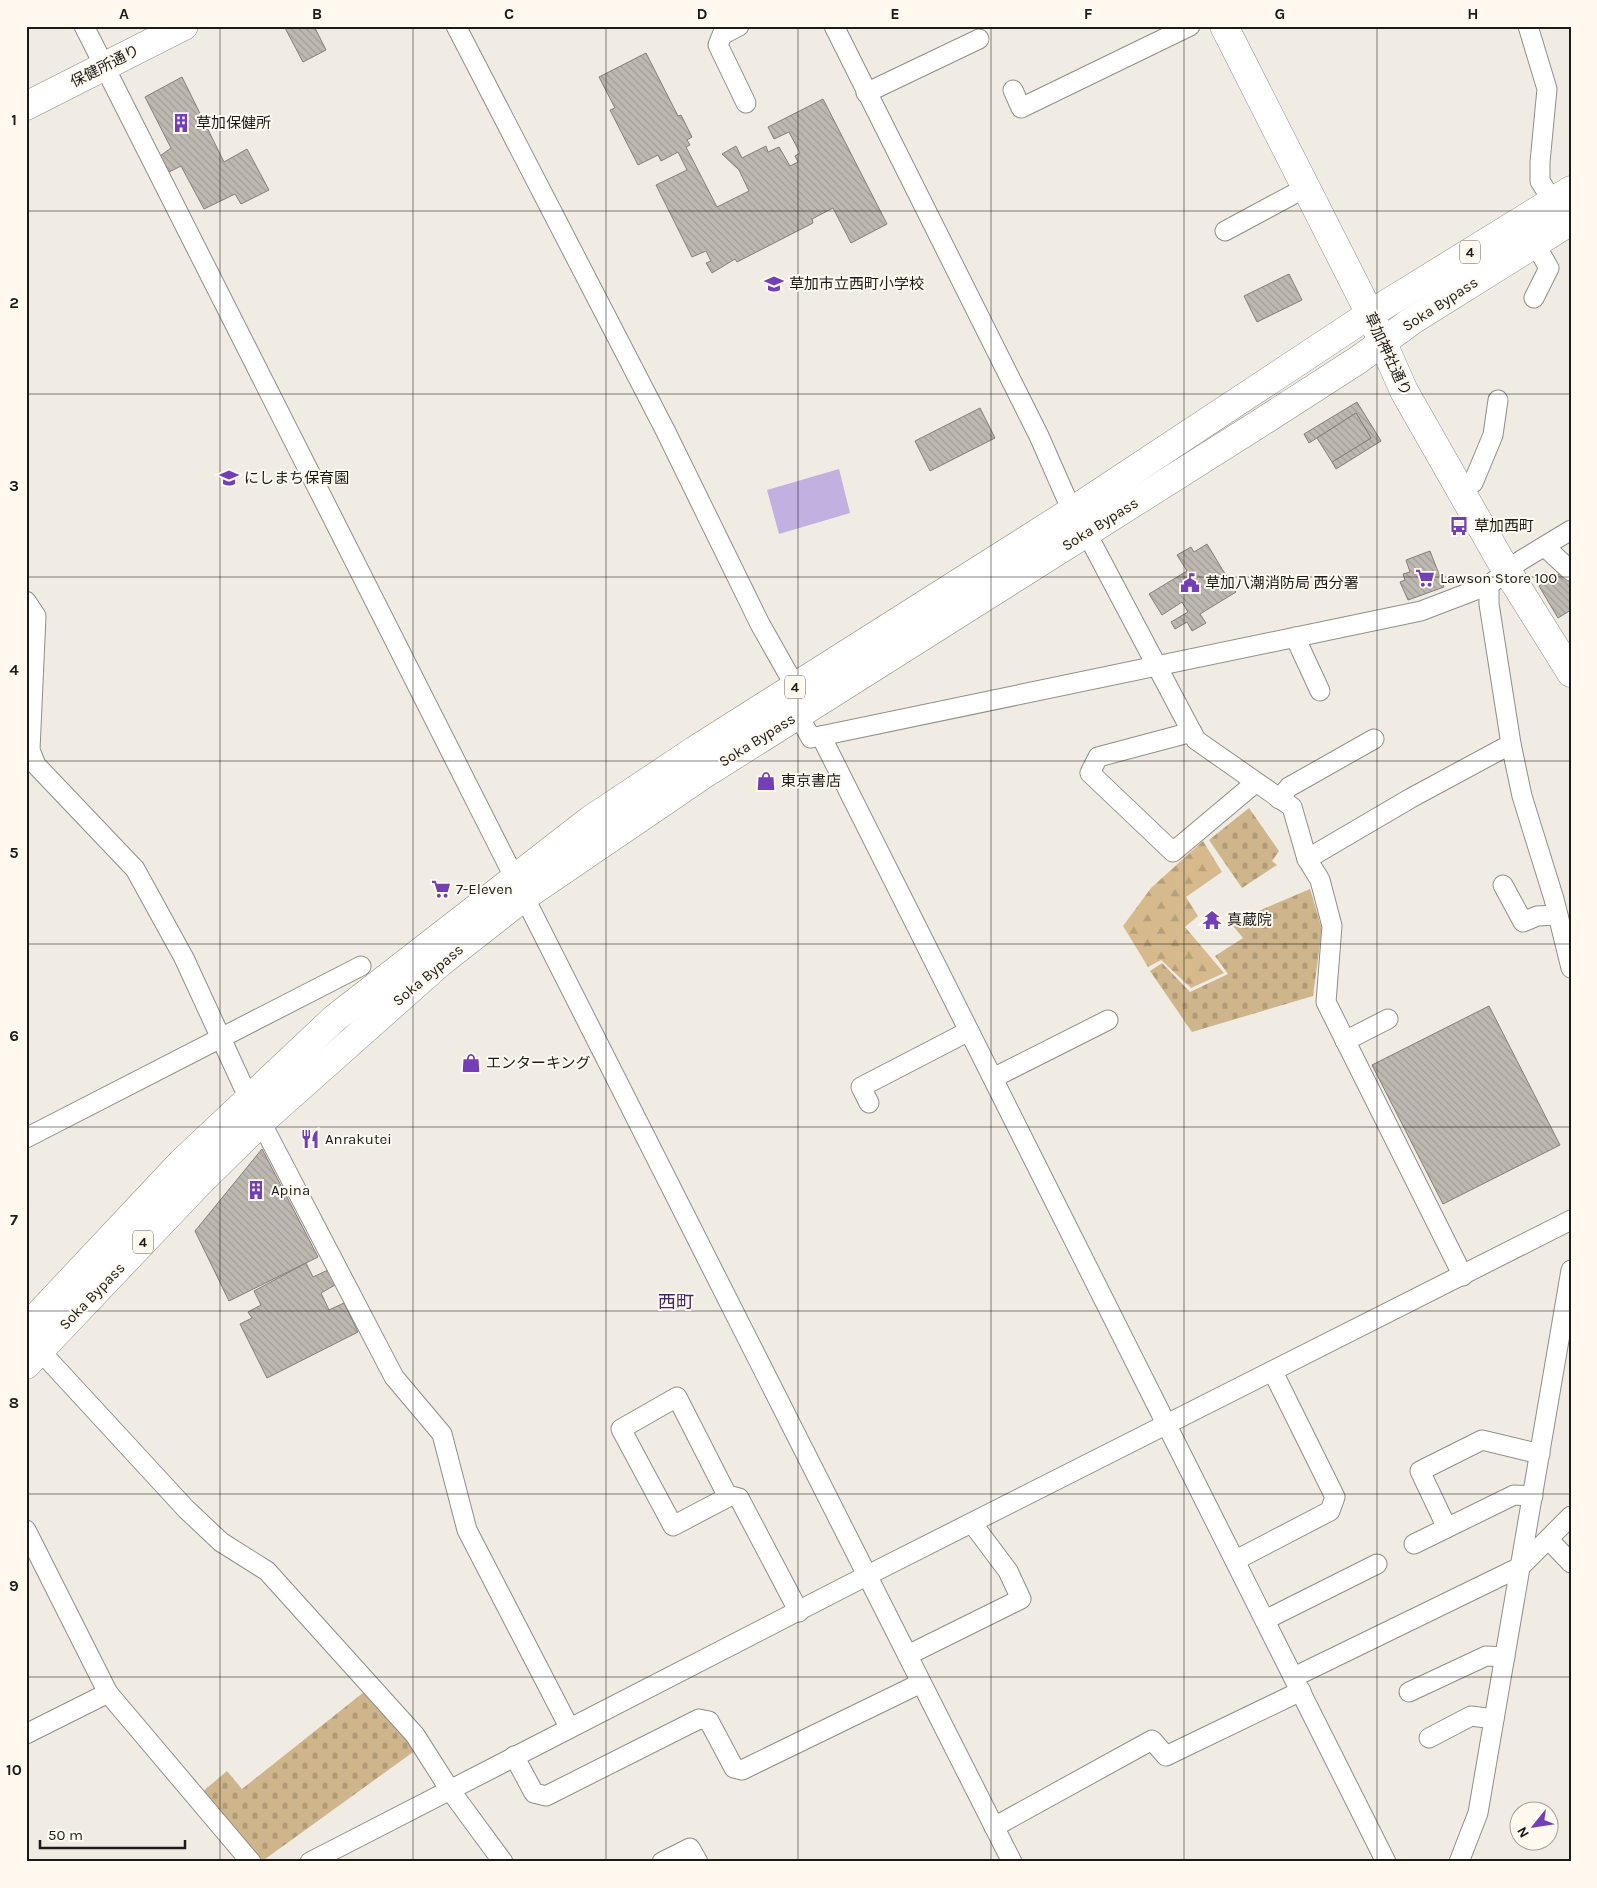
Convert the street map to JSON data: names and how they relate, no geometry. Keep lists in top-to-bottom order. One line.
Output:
{"streets":{"main road":["保健所通り","4","Soka Bypass","草加神社通り"]},"crossings":[["Soka Bypass","草加神社通り"]],"districts":["西町"],"places":{"building":["草加保健所","Apina"],"school or university":["草加市立西町小学校","にしまち保育園"],"bus stop":["草加西町"],"supermarket":["Lawson Store 100","7-Eleven"],"public building":["草加八潮消防局 西分署"],"shop":["東京書店","エンターキング"],"temple":["真蔵院"],"restaurant":["Anrakutei"]},"scale_bar":"50 m","north":"bottom left","grid":{"columns":["A","B","C","D","E","F","G","H"],"rows":["1","2","3","4","5","6","7","8","9","10"]}}
